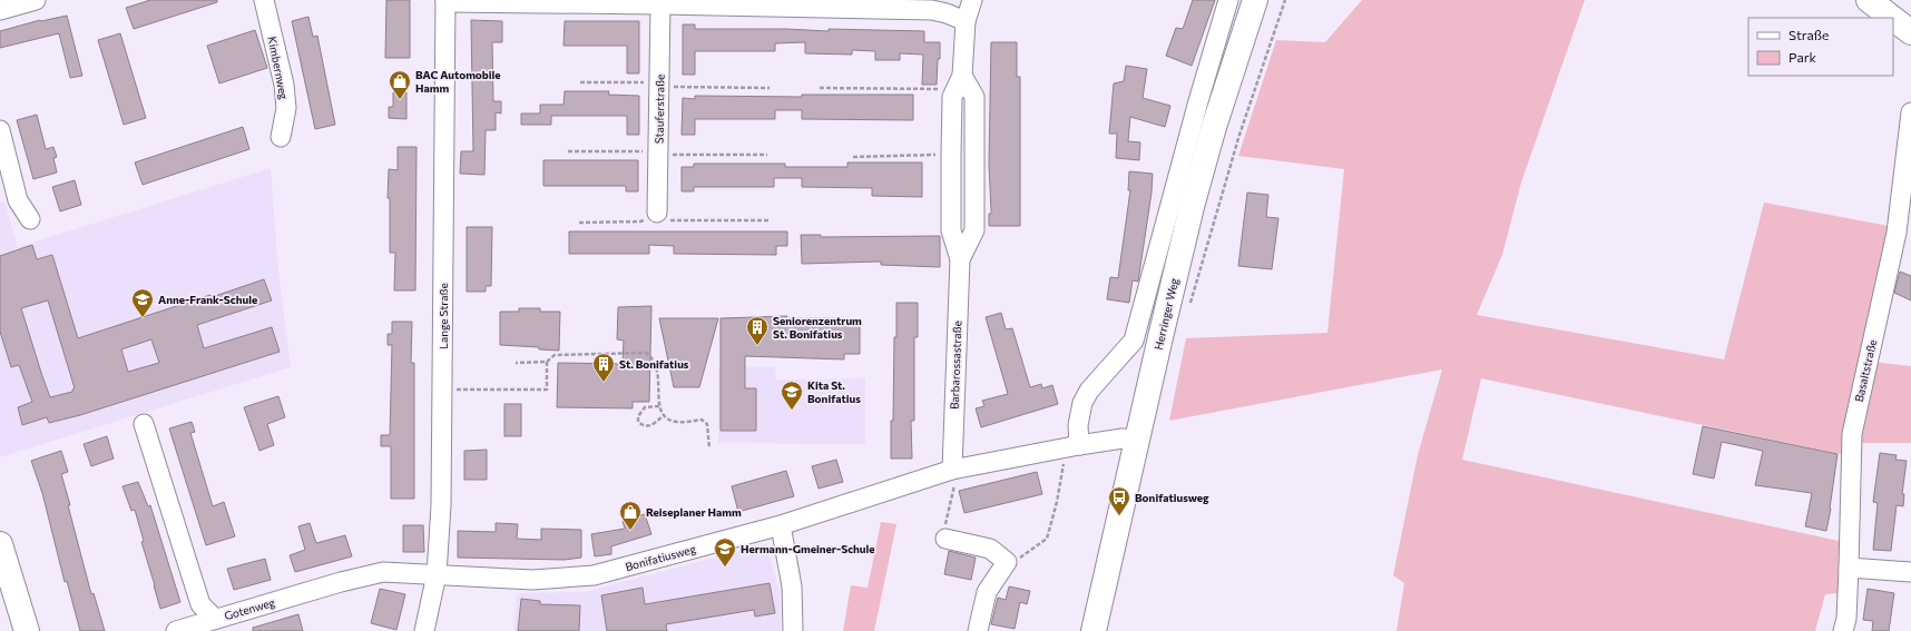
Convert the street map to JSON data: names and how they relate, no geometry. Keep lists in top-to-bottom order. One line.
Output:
{"streets":{"main road":["Herringer Weg"],"street":["Kimbernweg","Stauferstraße","Lange Straße","Barbarossastraße","Basaltstraße","Bonifatiusweg","Gotenweg"]},"crossings":[["Herringer Weg","Bonifatiusweg"],["Lange Straße","Bonifatiusweg"],["Lange Straße","Gotenweg"],["Barbarossastraße","Bonifatiusweg"],["Bonifatiusweg","Gotenweg"]],"places":{"shop":["BAC Automobile Hamm","Reiseplaner Hamm"],"school or university":["Anne-Frank-Schule","Kita St. Bonifatius","Hermann-Gmeiner-Schule"],"building":["Seniorenzentrum St. Bonifatius","St. Bonifatius"],"bus stop":["Bonifatiusweg"]},"legend":["Straße","Park"]}
